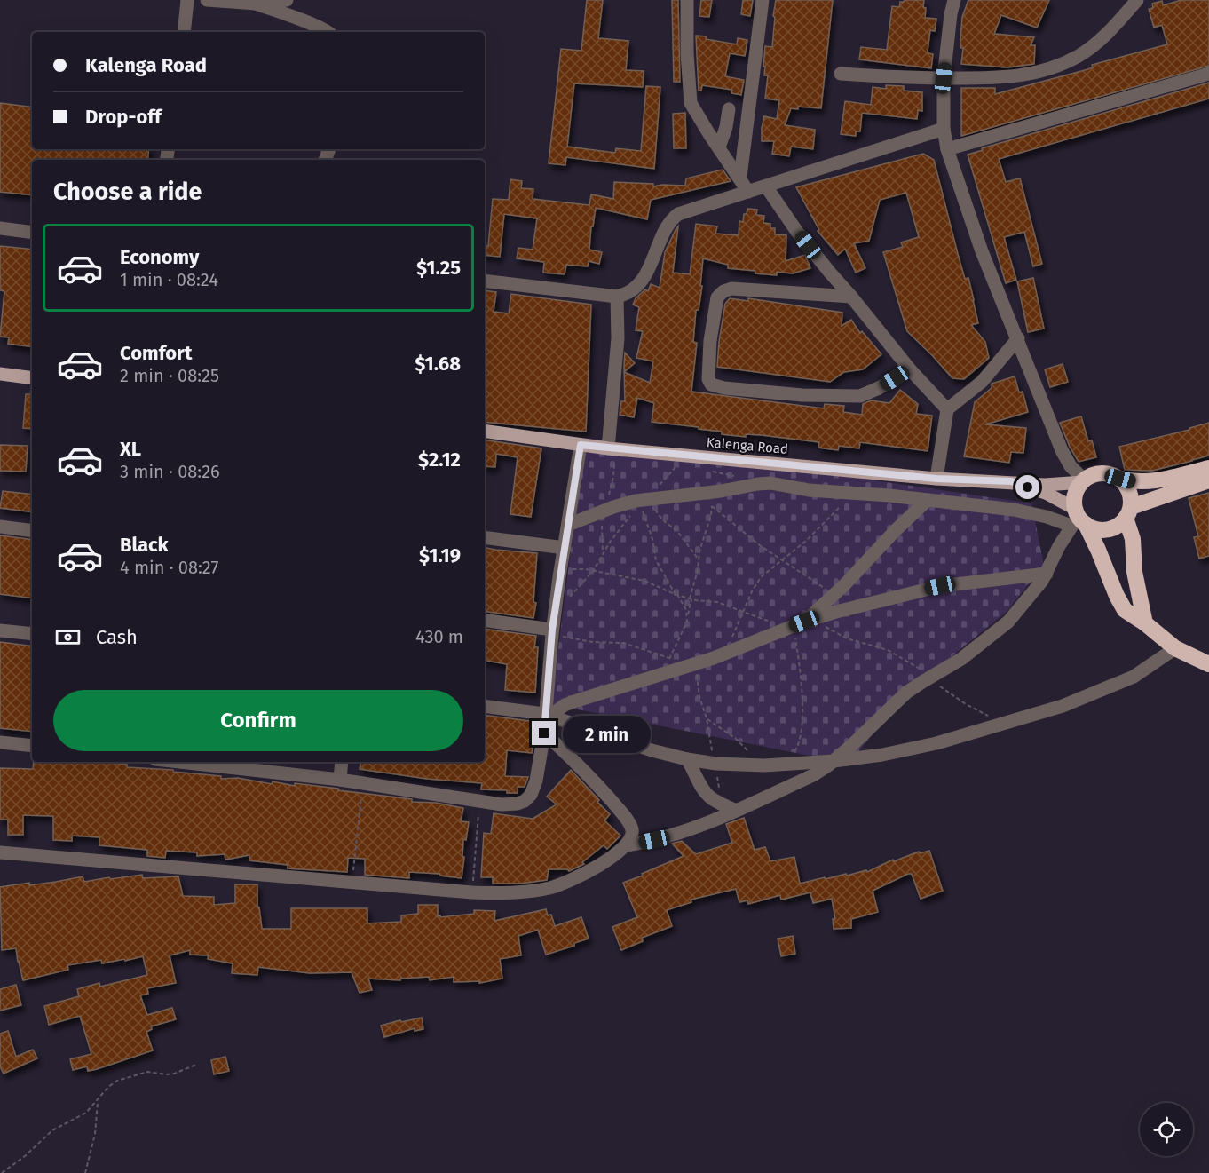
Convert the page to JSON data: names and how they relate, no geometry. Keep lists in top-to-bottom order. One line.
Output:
{"streets":{"main road":["Kalenga Road"]},"page":{"banner":["Kalenga Road","Drop-off"],"heading":"Choose a ride","list":[{"name":"Economy","note":"1 min · 08:24","value":"$1.25"},{"name":"Comfort","note":"2 min · 08:25","value":"$1.68"},{"name":"XL","note":"3 min · 08:26","value":"$2.12"},{"name":"Black","note":"4 min · 08:27","value":"$1.19"}],"pay":["Cash","430 m"],"buttons":"Confirm","bubble":"2 min"}}
